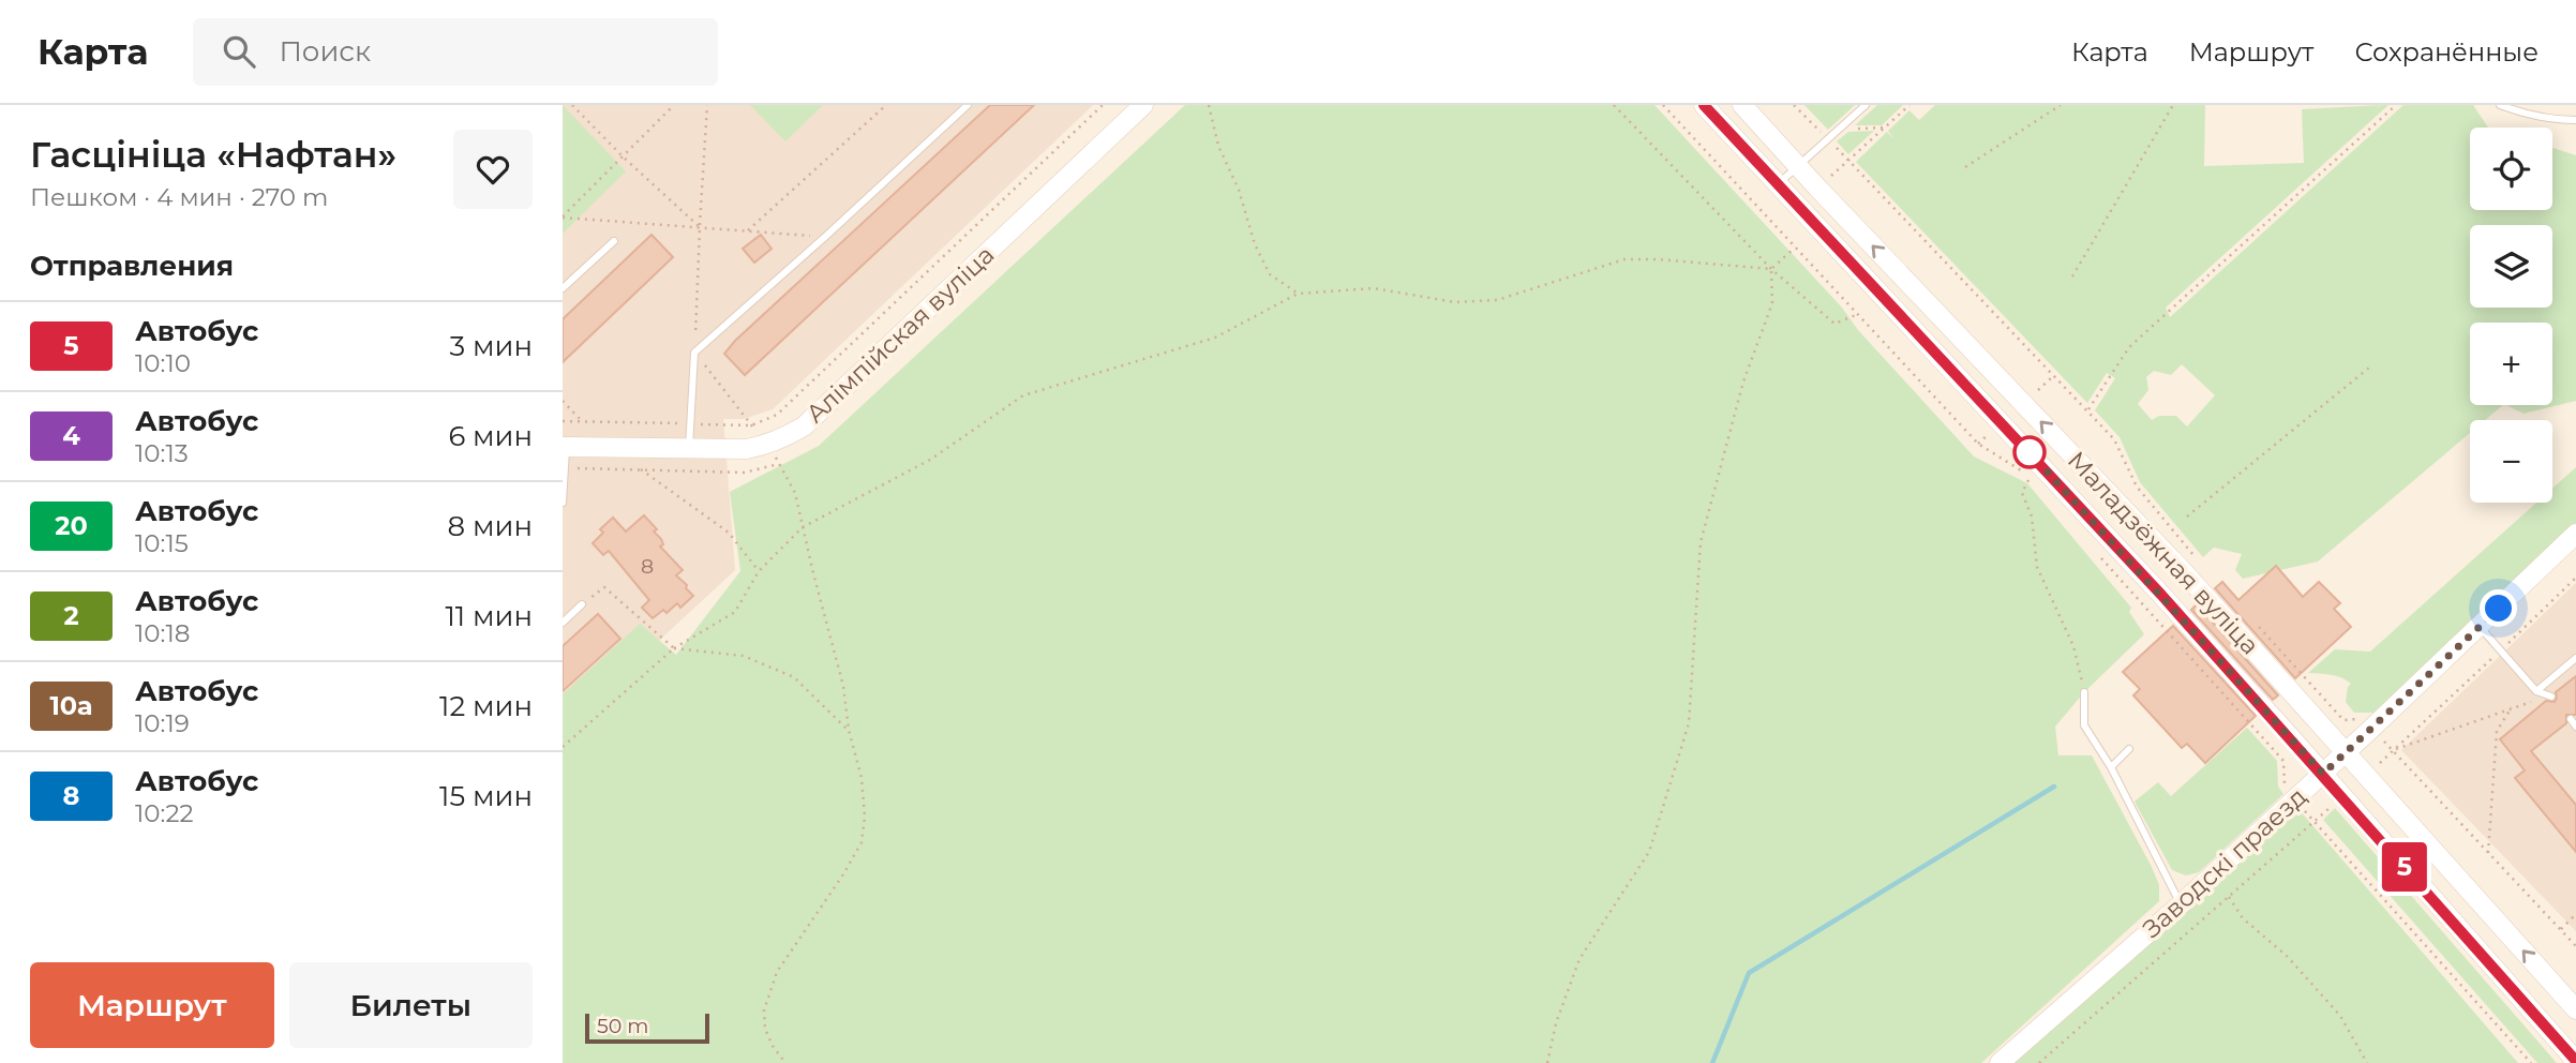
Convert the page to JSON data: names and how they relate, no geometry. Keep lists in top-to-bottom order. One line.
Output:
{"streets":{"main road":["Алімпійская вуліца","Маладзёжная вуліца","Заводскі праезд"]},"crossings":[["Маладзёжная вуліца","Заводскі праезд"]],"lines":["bus line 5"],"house_numbers":["8"],"scale_bar":"50 m","page":{"header":"Карта","search":"Поиск","nav":["Карта","Маршрут","Сохранённые"],"heading":[["Гасцініца «Нафтан»","Пешком · 4 мин · 270 m"],"Отправления"],"on_map":"5","map_buttons":["+","−"],"list":[{"mark":"5","name":"Автобус","note":"10:10","value":"3 мин"},{"mark":"4","name":"Автобус","note":"10:13","value":"6 мин"},{"mark":"20","name":"Автобус","note":"10:15","value":"8 мин"},{"mark":"2","name":"Автобус","note":"10:18","value":"11 мин"},{"mark":"10а","name":"Автобус","note":"10:19","value":"12 мин"},{"mark":"8","name":"Автобус","note":"10:22","value":"15 мин"}],"buttons":["Маршрут","Билеты"],"scale":"50 m"}}
